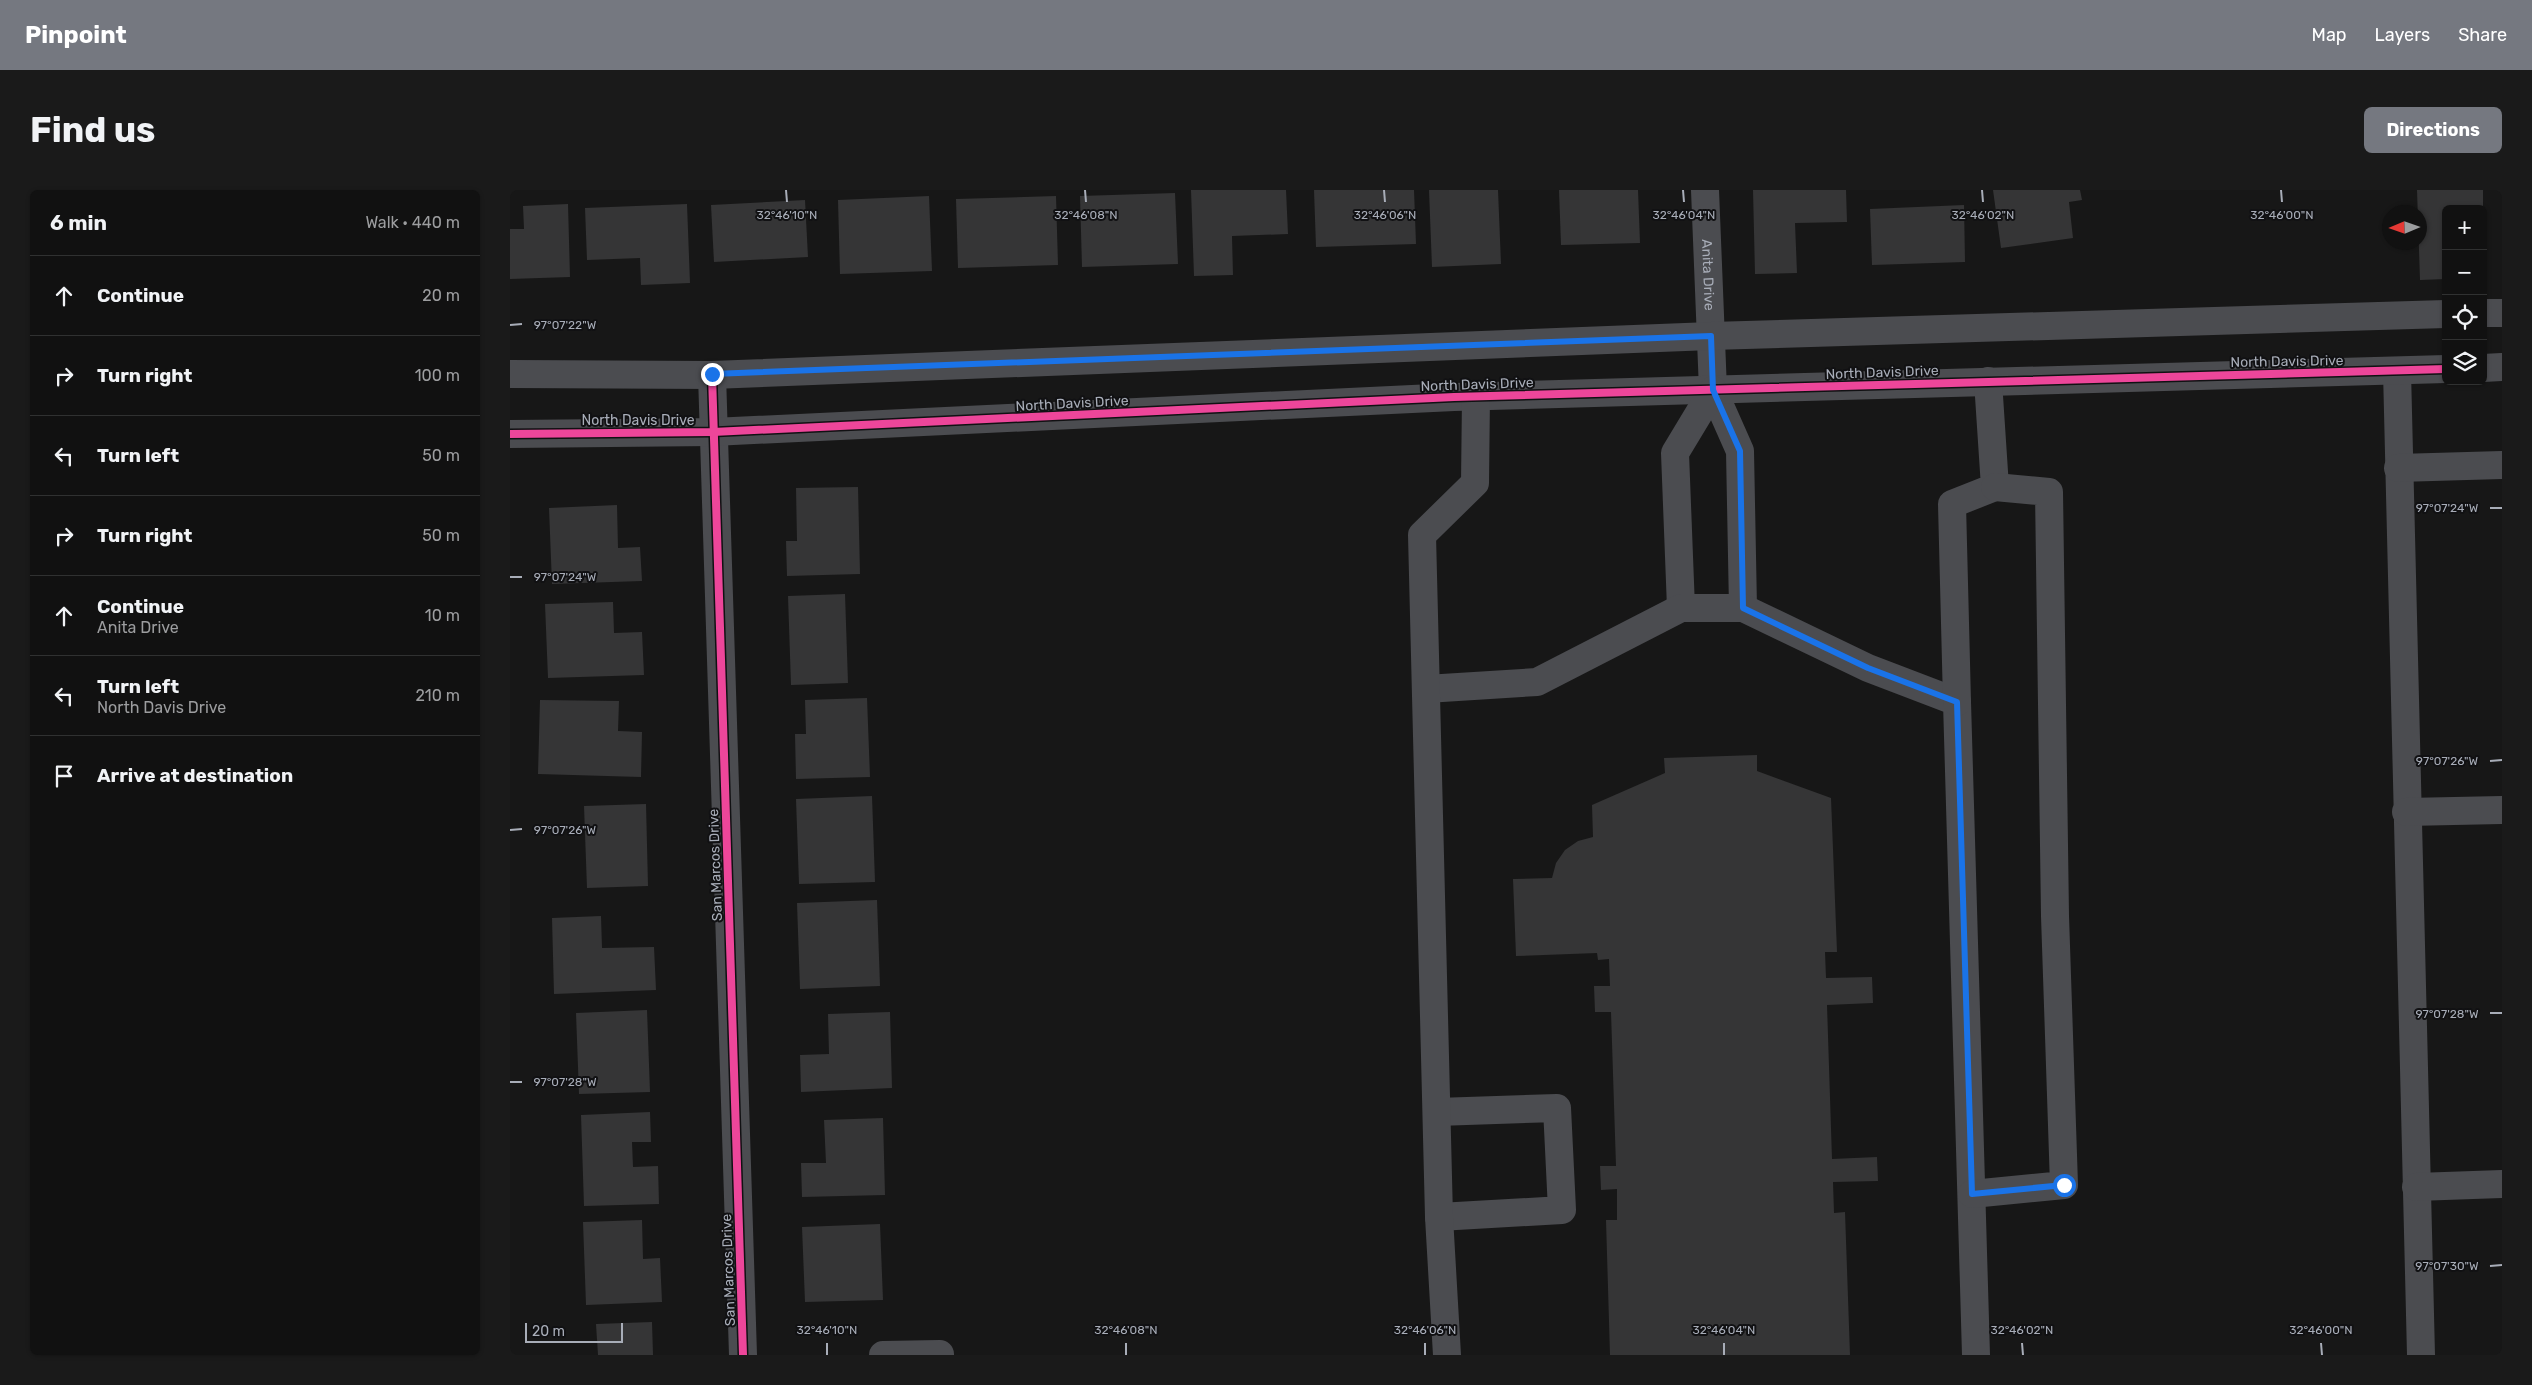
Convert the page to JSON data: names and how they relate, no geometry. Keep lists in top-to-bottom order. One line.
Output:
{"streets":{"street":["Anita Drive","North Davis Drive","San Marcos Drive"]},"crossings":[["Anita Drive","North Davis Drive"],["North Davis Drive","San Marcos Drive"]],"scale_bar":"20 m","north":"left","page":{"header":"Pinpoint","nav":["Map","Layers","Share"],"buttons":"Directions","title":"Find us","heading":["6 min","Walk · 440 m"],"map_buttons":["+","−"],"list":[["Continue","20 m"],["Turn right","100 m"],["Turn left","50 m"],["Turn right","50 m"],["Continue","Anita Drive","10 m"],["Turn left","North Davis Drive","210 m"],"Arrive at destination"],"scale":"20 m"},"coordinates":["32°46'10\"N","32°46'08\"N","32°46'06\"N","32°46'04\"N","32°46'02\"N","32°46'00\"N","97°07'22\"W","97°07'24\"W","97°07'26\"W","97°07'28\"W","97°07'30\"W"]}
